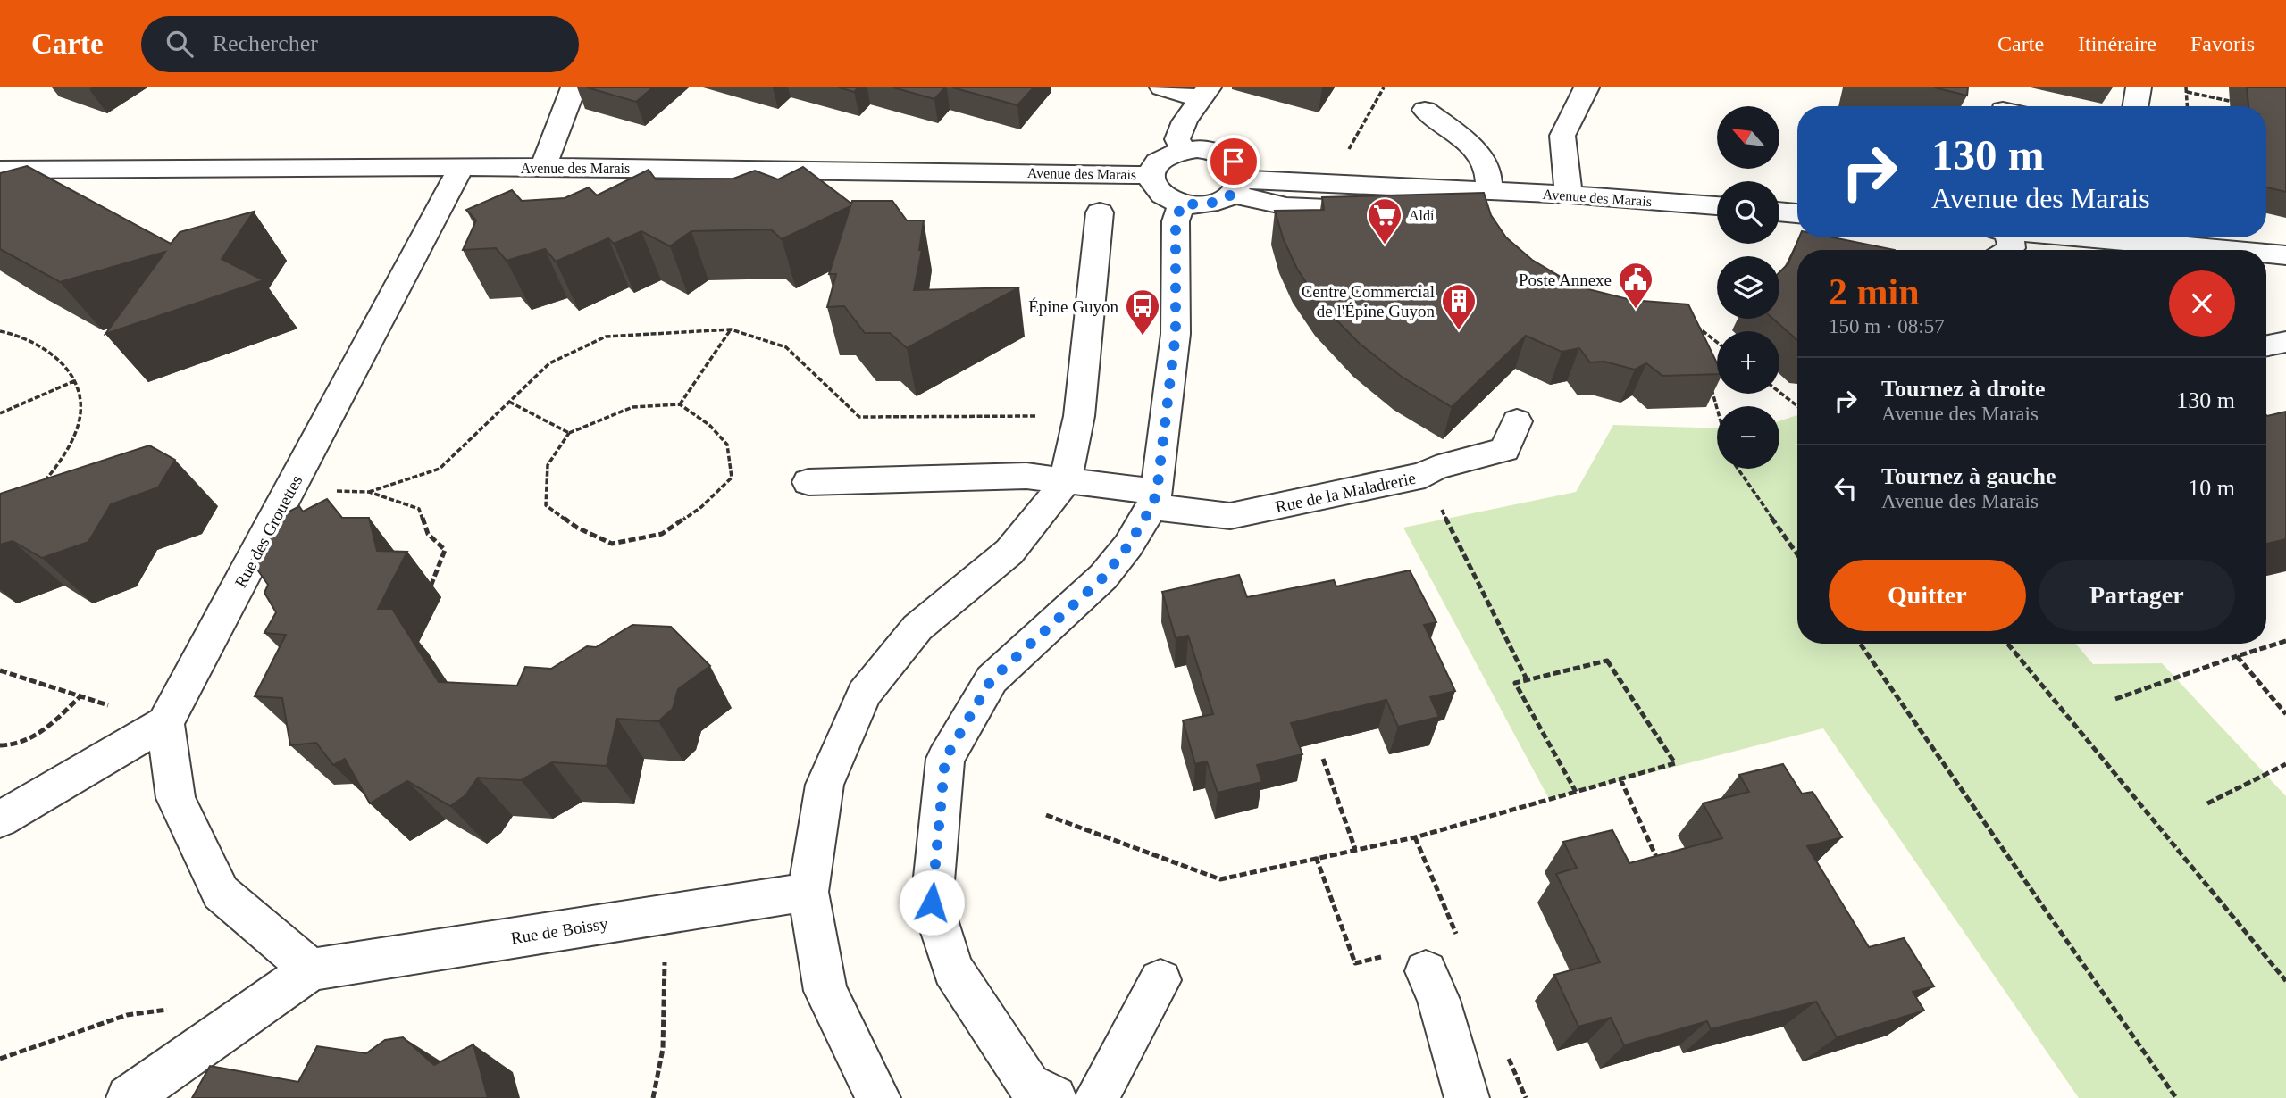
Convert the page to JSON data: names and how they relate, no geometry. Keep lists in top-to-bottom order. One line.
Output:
{"streets":{"street":["Avenue des Marais","Rue de la Maladrerie","Rue des Grouettes","Rue de Boissy"]},"crossings":[["Avenue des Marais","Rue des Grouettes"]],"places":{"supermarket":["Aldi"],"public building":["Poste Annexe"],"building":["Centre Commercial de l'Épine Guyon"],"bus stop":["Épine Guyon"]},"north":"top left","page":{"header":"Carte","search":"Rechercher","nav":["Carte","Itinéraire","Favoris"],"map_buttons":["+","−"],"turn":["130 m","Avenue des Marais"],"heading":["2 min","150 m · 08:57"],"list":[{"name":"Tournez à droite","note":"Avenue des Marais","value":"130 m"},{"name":"Tournez à gauche","note":"Avenue des Marais","value":"10 m"}],"buttons":["Quitter","Partager"]}}
